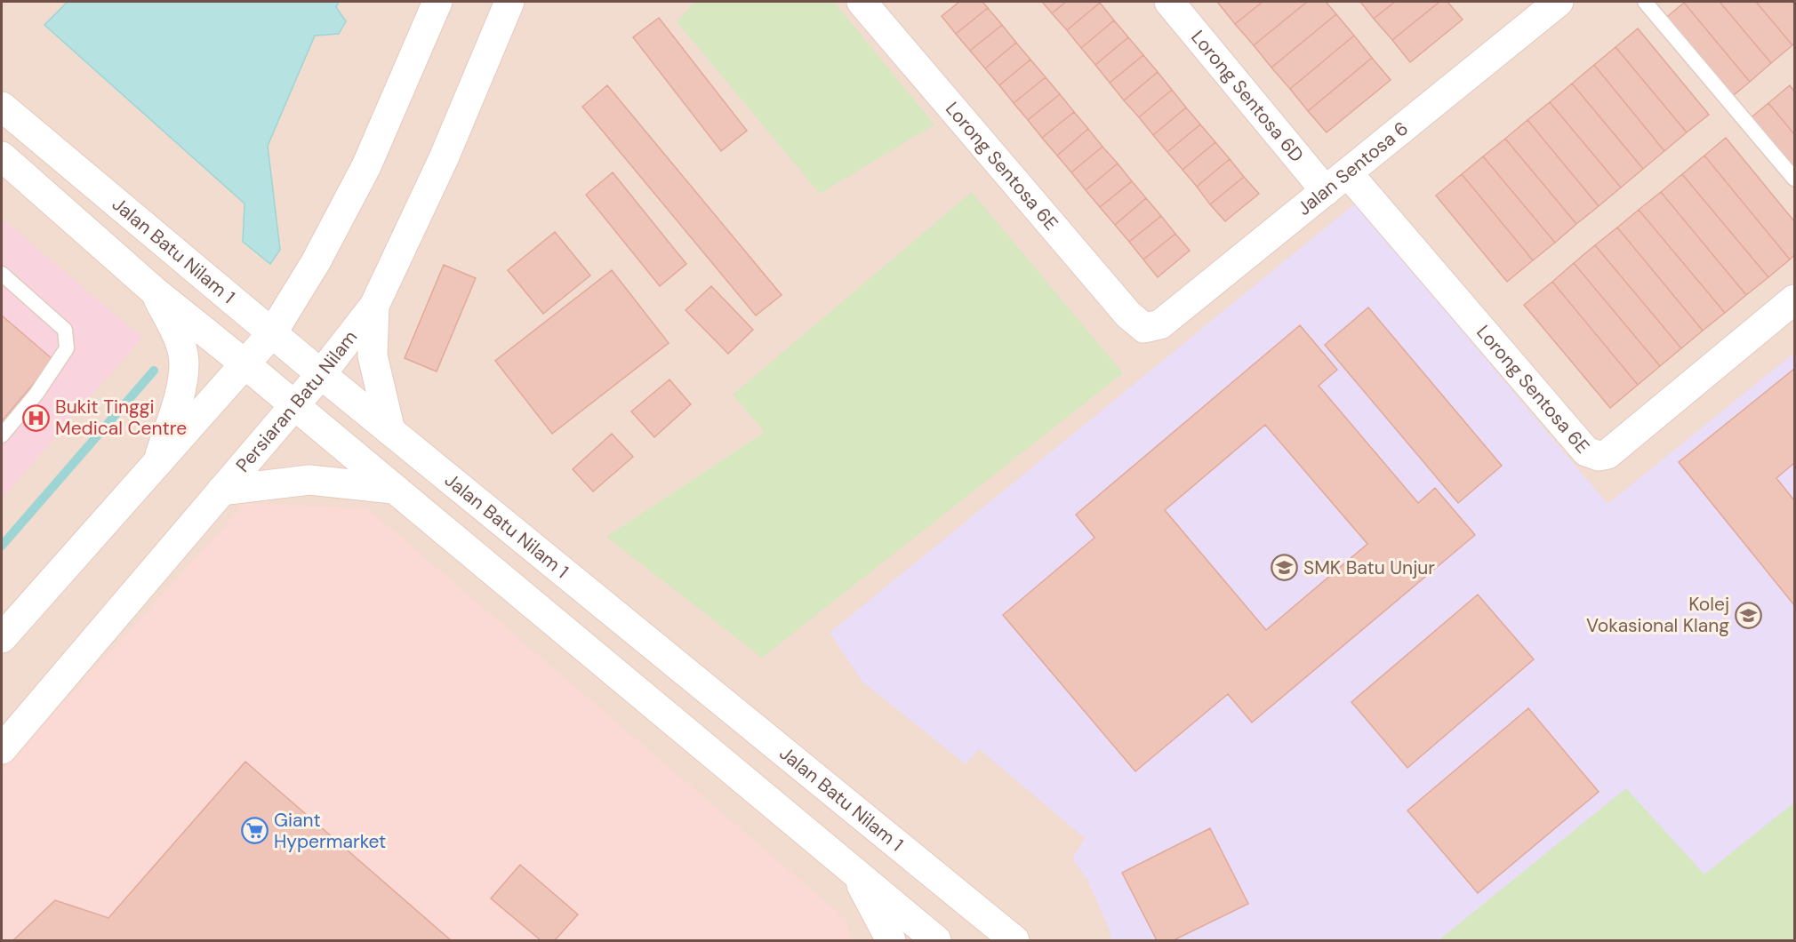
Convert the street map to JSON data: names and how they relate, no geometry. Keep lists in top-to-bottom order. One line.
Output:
{"streets":{"main road":["Lorong Sentosa 6D","Lorong Sentosa 6E","Jalan Sentosa 6","Jalan Batu Nilam 1","Persiaran Batu Nilam"]},"crossings":[["Lorong Sentosa 6D","Jalan Sentosa 6"],["Lorong Sentosa 6E","Jalan Sentosa 6"],["Jalan Batu Nilam 1","Persiaran Batu Nilam"]],"places":{"hospital":["Bukit Tinggi Medical Centre"],"school or university":["SMK Batu Unjur","Kolej Vokasional Klang"],"supermarket":["Giant Hypermarket"]}}
